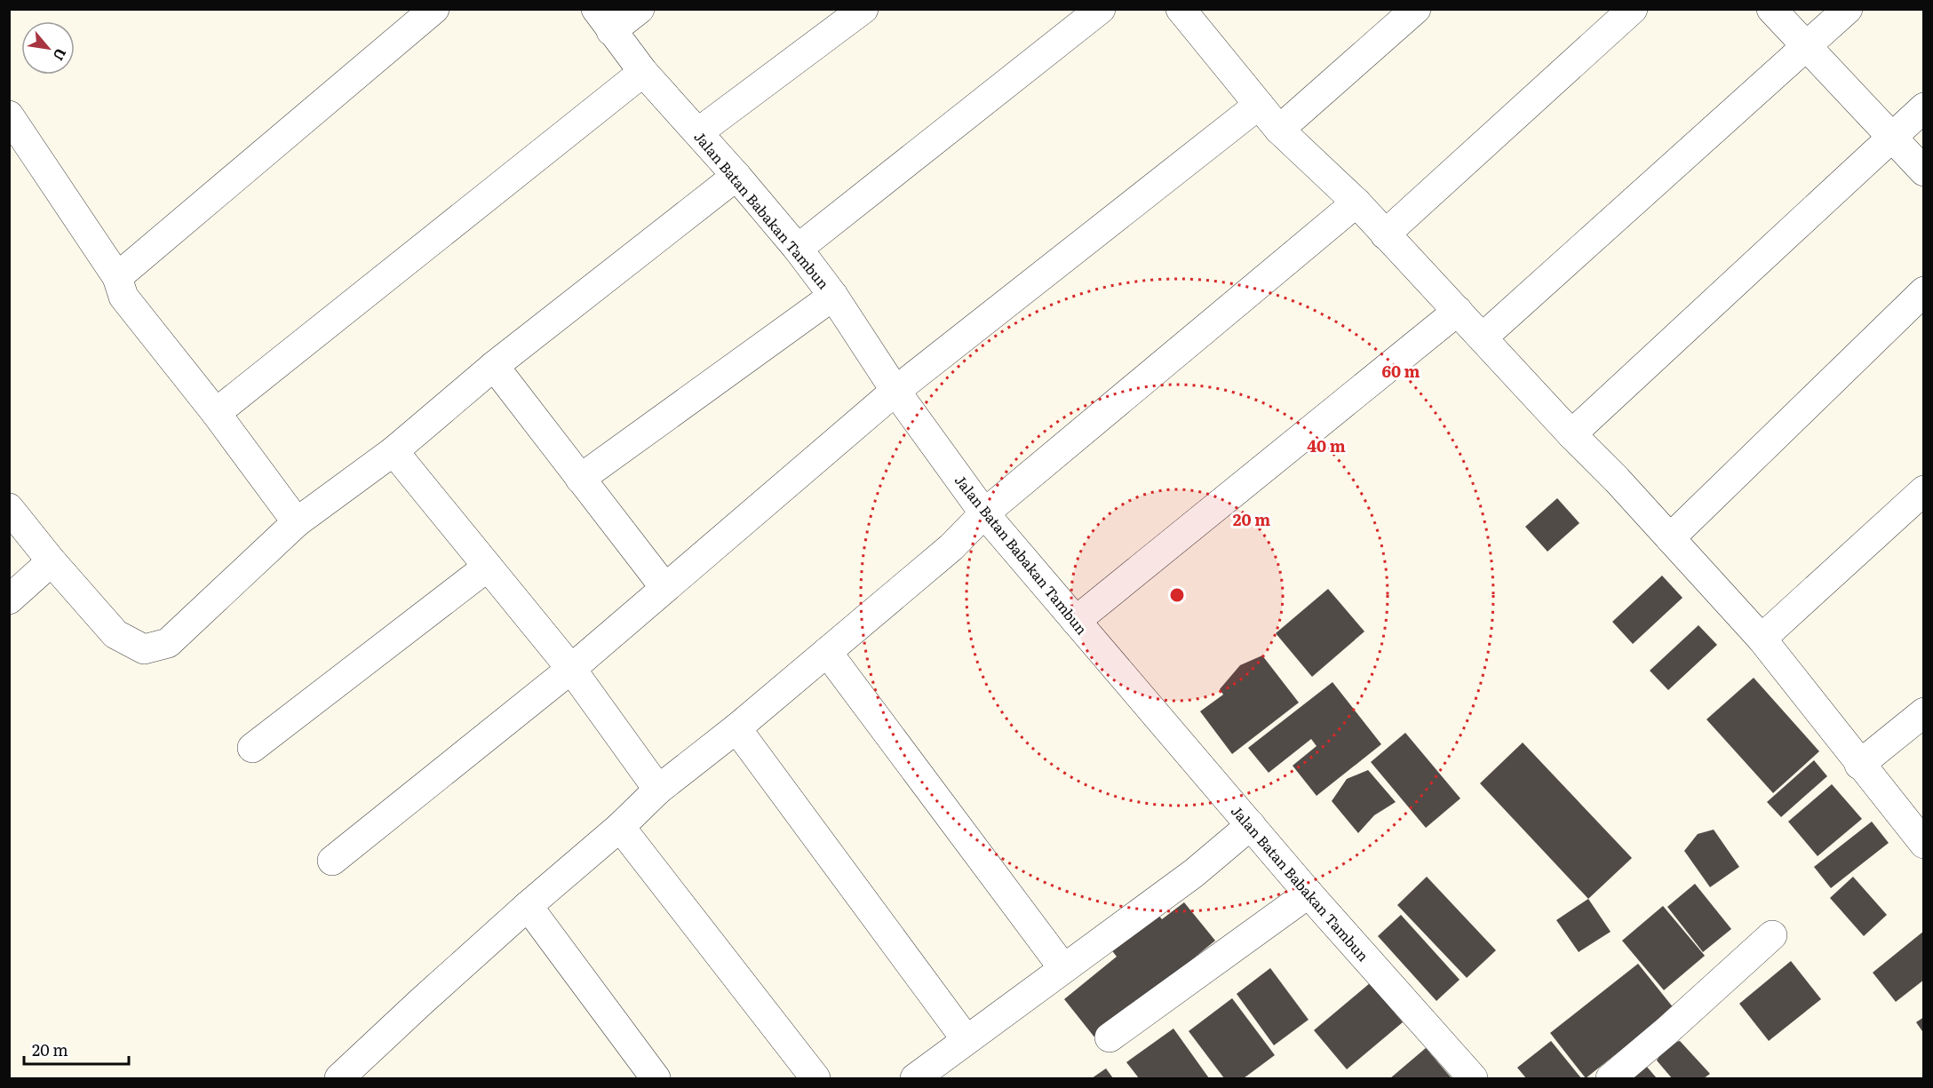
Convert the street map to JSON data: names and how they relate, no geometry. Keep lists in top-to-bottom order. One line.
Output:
{"streets":{"street":["Jalan Batan Babakan Tambun"]},"scale_bar":"20 m","north":"bottom right","rings":["60 m","40 m","20 m"]}
